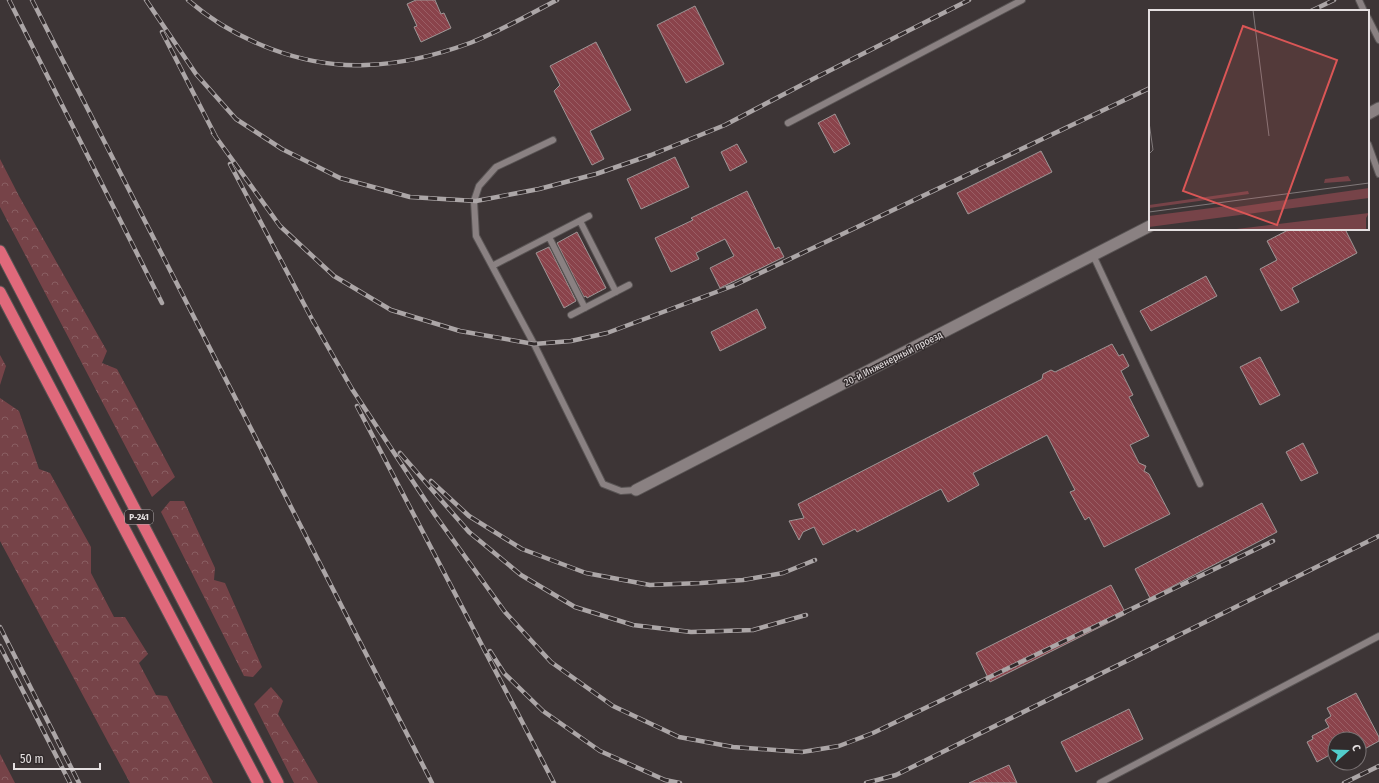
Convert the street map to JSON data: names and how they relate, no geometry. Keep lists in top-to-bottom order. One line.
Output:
{"streets":{"highway":["Р-241"],"street":["20-й Инженерный проезд"]},"scale_bar":"50 m","north":"right"}
